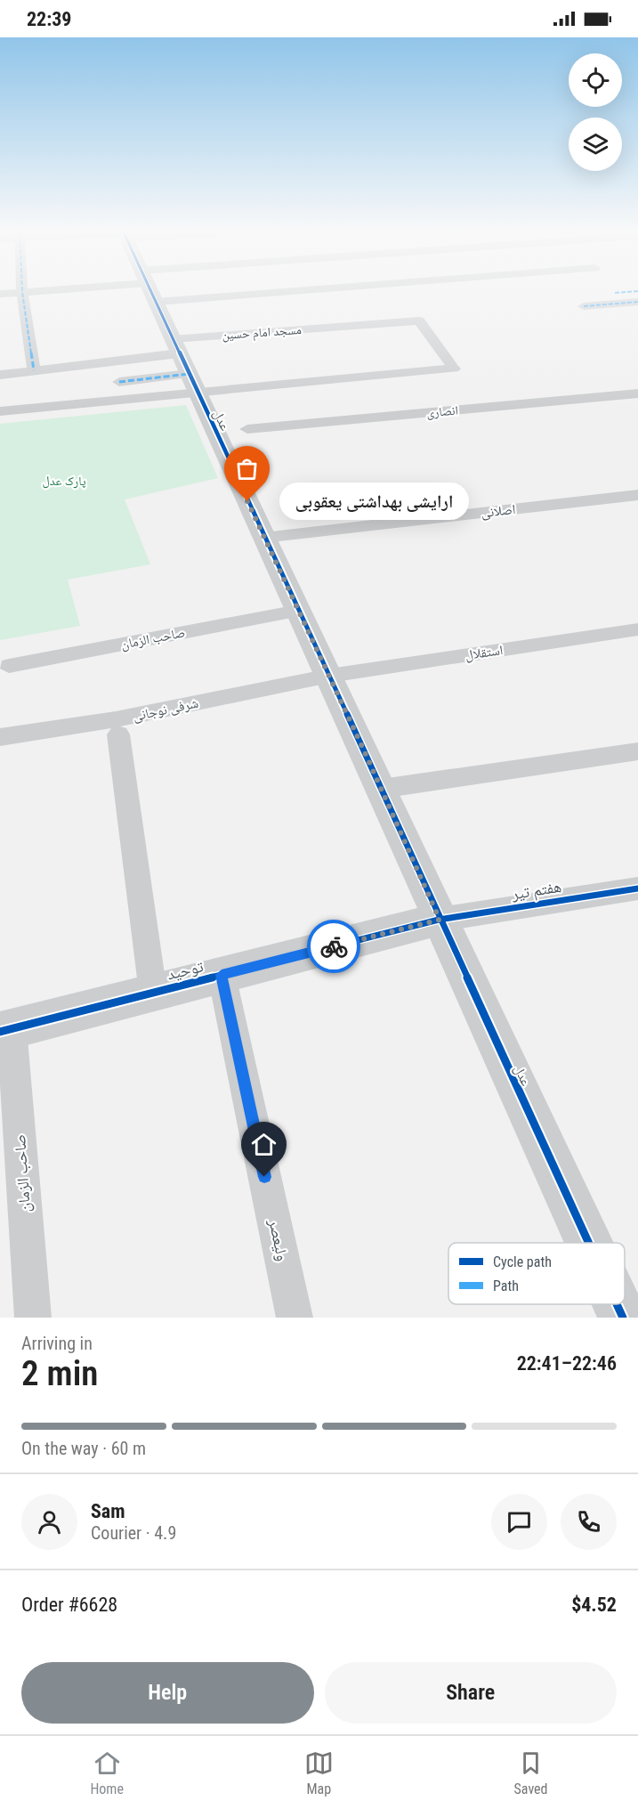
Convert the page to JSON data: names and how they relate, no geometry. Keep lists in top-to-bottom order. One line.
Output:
{"streets":{"street":["مسجد امام حسین","انصاری","عدل","اصلانی","صاحب الزمان","استقلال","شرفی نوجانی","هفتم تیر","توحید","ولیعصر"]},"crossings":[["مسجد امام حسین","عدل"],["عدل","اصلانی"],["عدل","صاحب الزمان"],["عدل","استقلال"],["عدل","شرفی نوجانی"],["عدل","هفتم تیر"],["عدل","توحید"],["صاحب الزمان","توحید"],["استقلال","شرفی نوجانی"],["هفتم تیر","توحید"],["توحید","ولیعصر"]],"parks":["پارک عدل"],"places":["ارایشی بهداشتی یعقوبی"],"legend":["Cycle path","Path"],"page":{"status":"22:39","bubble":"ارایشی بهداشتی یعقوبی","heading":["2 min","Arriving in","22:41–22:46"],"panel":["Sam","Courier · 4.9","Order #6628","$4.52"],"bar":"On the way · 60 m","buttons":["Help","Share"],"tabs":["Home","Map","Saved"]}}
